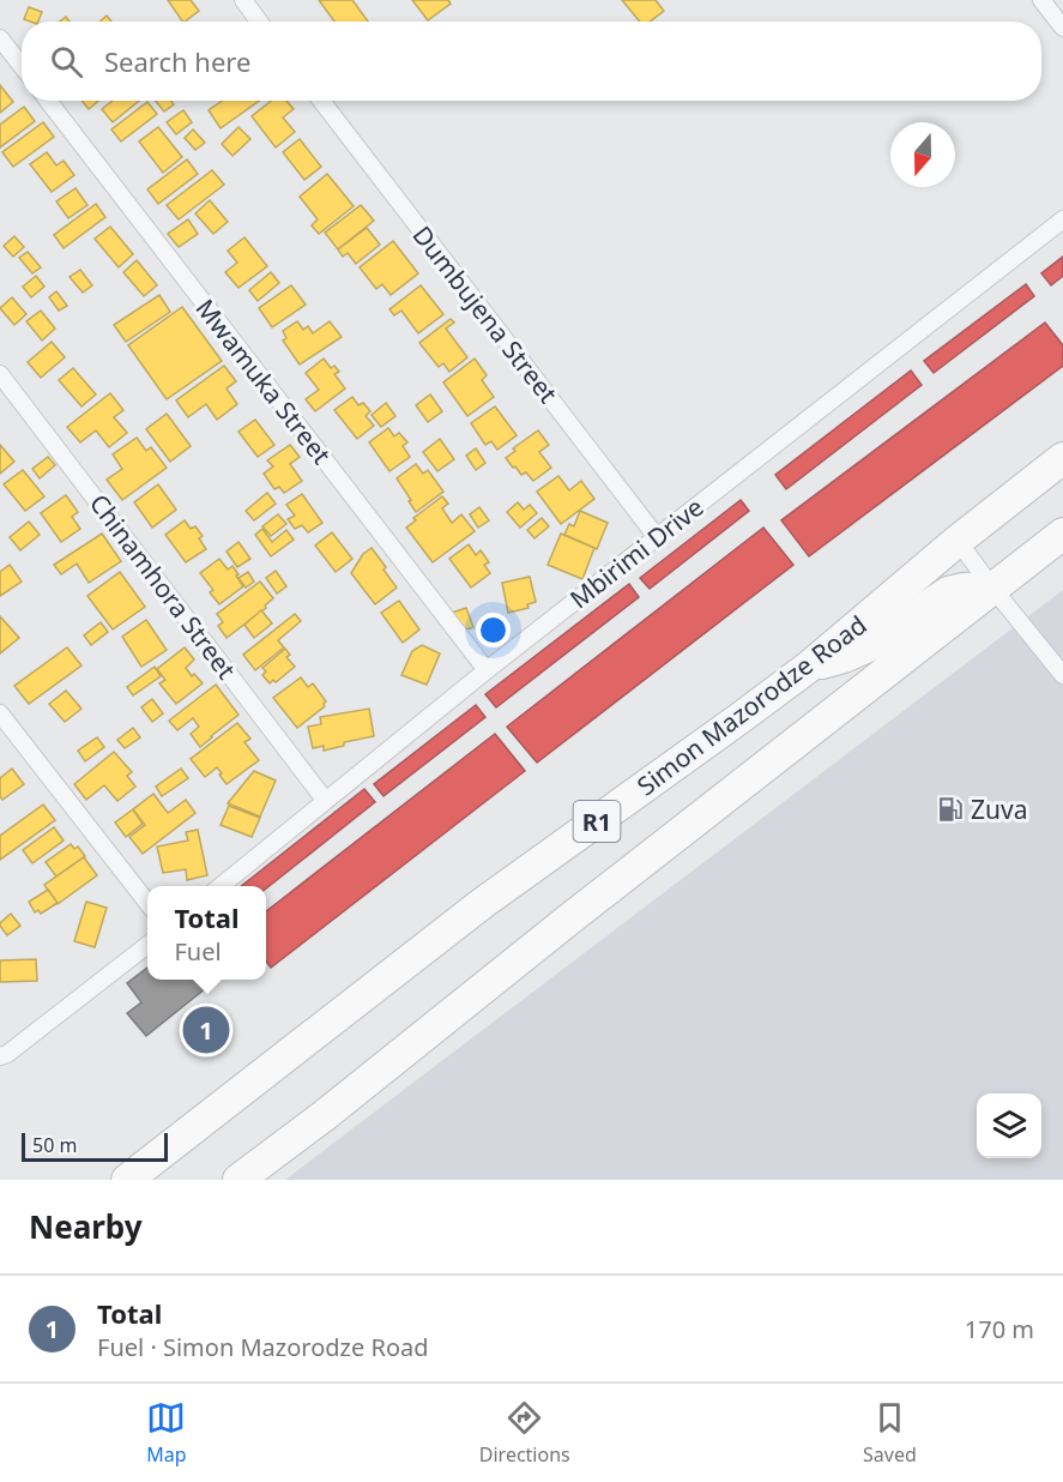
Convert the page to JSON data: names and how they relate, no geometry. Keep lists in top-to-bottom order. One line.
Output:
{"streets":{"highway":["Simon Mazorodze Road","R1"],"street":["Dumbujena Street","Mwamuka Street","Mbirimi Drive","Chinamhora Street"]},"crossings":[["Dumbujena Street","Mbirimi Drive"],["Mwamuka Street","Mbirimi Drive"],["Mbirimi Drive","Chinamhora Street"]],"places":{"fuel station":["Zuva"]},"scale_bar":"50 m","north":"bottom","page":{"search":"Search here","popup":["Total","Fuel"],"pins":"1","scale":"50 m","heading":"Nearby","list":[{"mark":"1","name":"Total","note":"Fuel · Simon Mazorodze Road","value":"170 m"}],"nav":["Map","Directions","Saved"]}}
